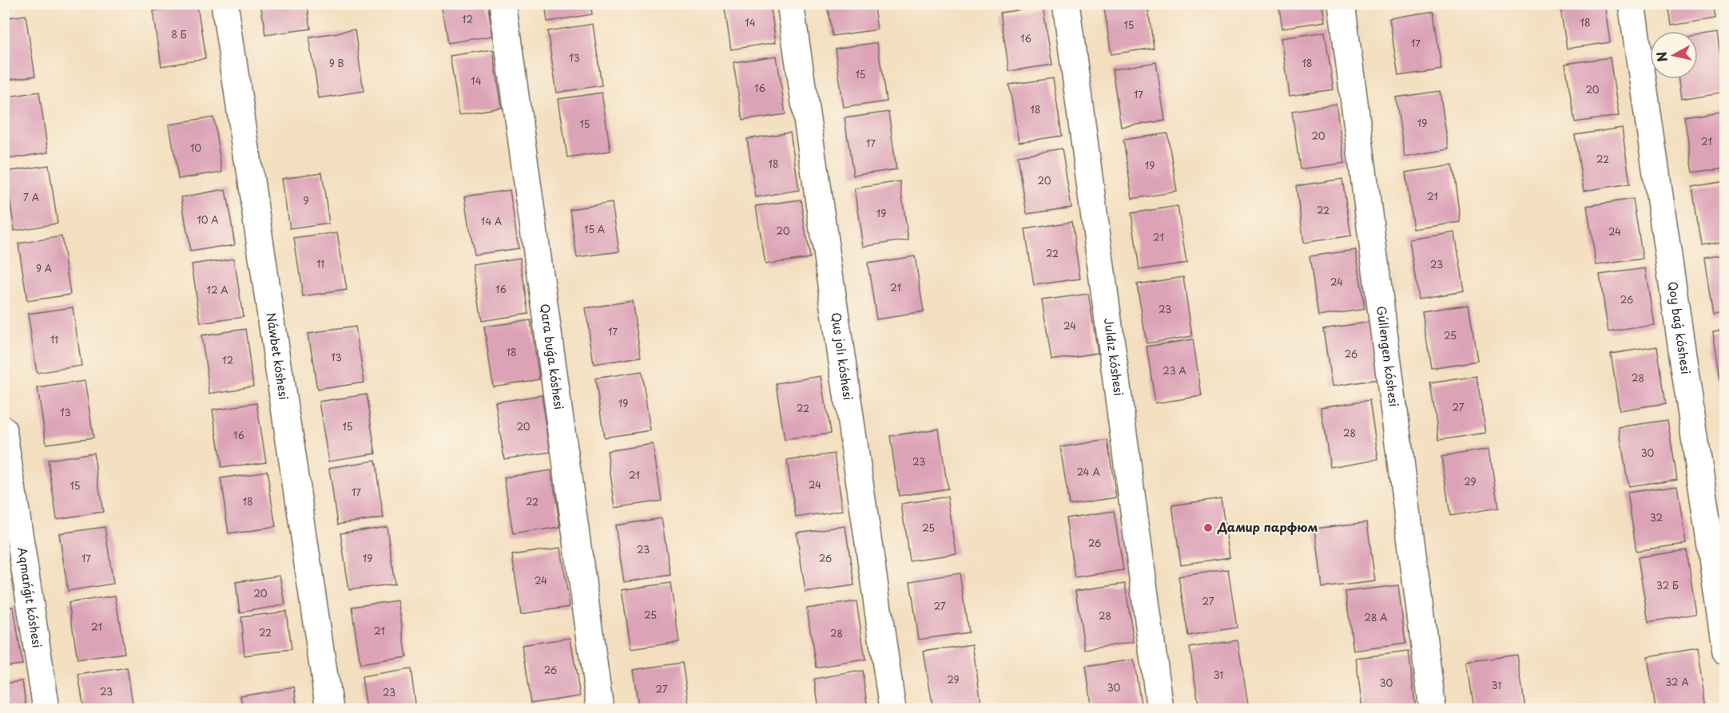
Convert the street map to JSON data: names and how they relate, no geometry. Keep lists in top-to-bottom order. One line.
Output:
{"streets":{"street":["Qoy baǵ kóshesi","Náwbet kóshesi","Qara buǵa kóshesi","Qus jolı kóshesi","Juldız kóshesi","Gúllengen kóshesi","Aqmańǵıt kóshesi"]},"places":["Дамир парфюм"],"house_numbers":["12","14","18","15","8 Б","16","17","13","9 В","18","15","14","16","20","17","18","19","15","20","21","17","10","22","18","19","20","21","7 А","9","22","19","10 А","14 А","15 А","20","24","21","22","11","23","9 А","24","21","16","12 А","26","23","24","17","25","11","18","26","13","12","23 А","28","19","27","22","13","15","20","28","16","30","23","24 А","21","29","24","15","17","18","22","32","25","26","23","17","19","26","24","32 Б","20","27","27","25","28","28 А","21","21","22","28","26","31","29","32 А","30","31","30","27","23","23"],"north":"left"}
